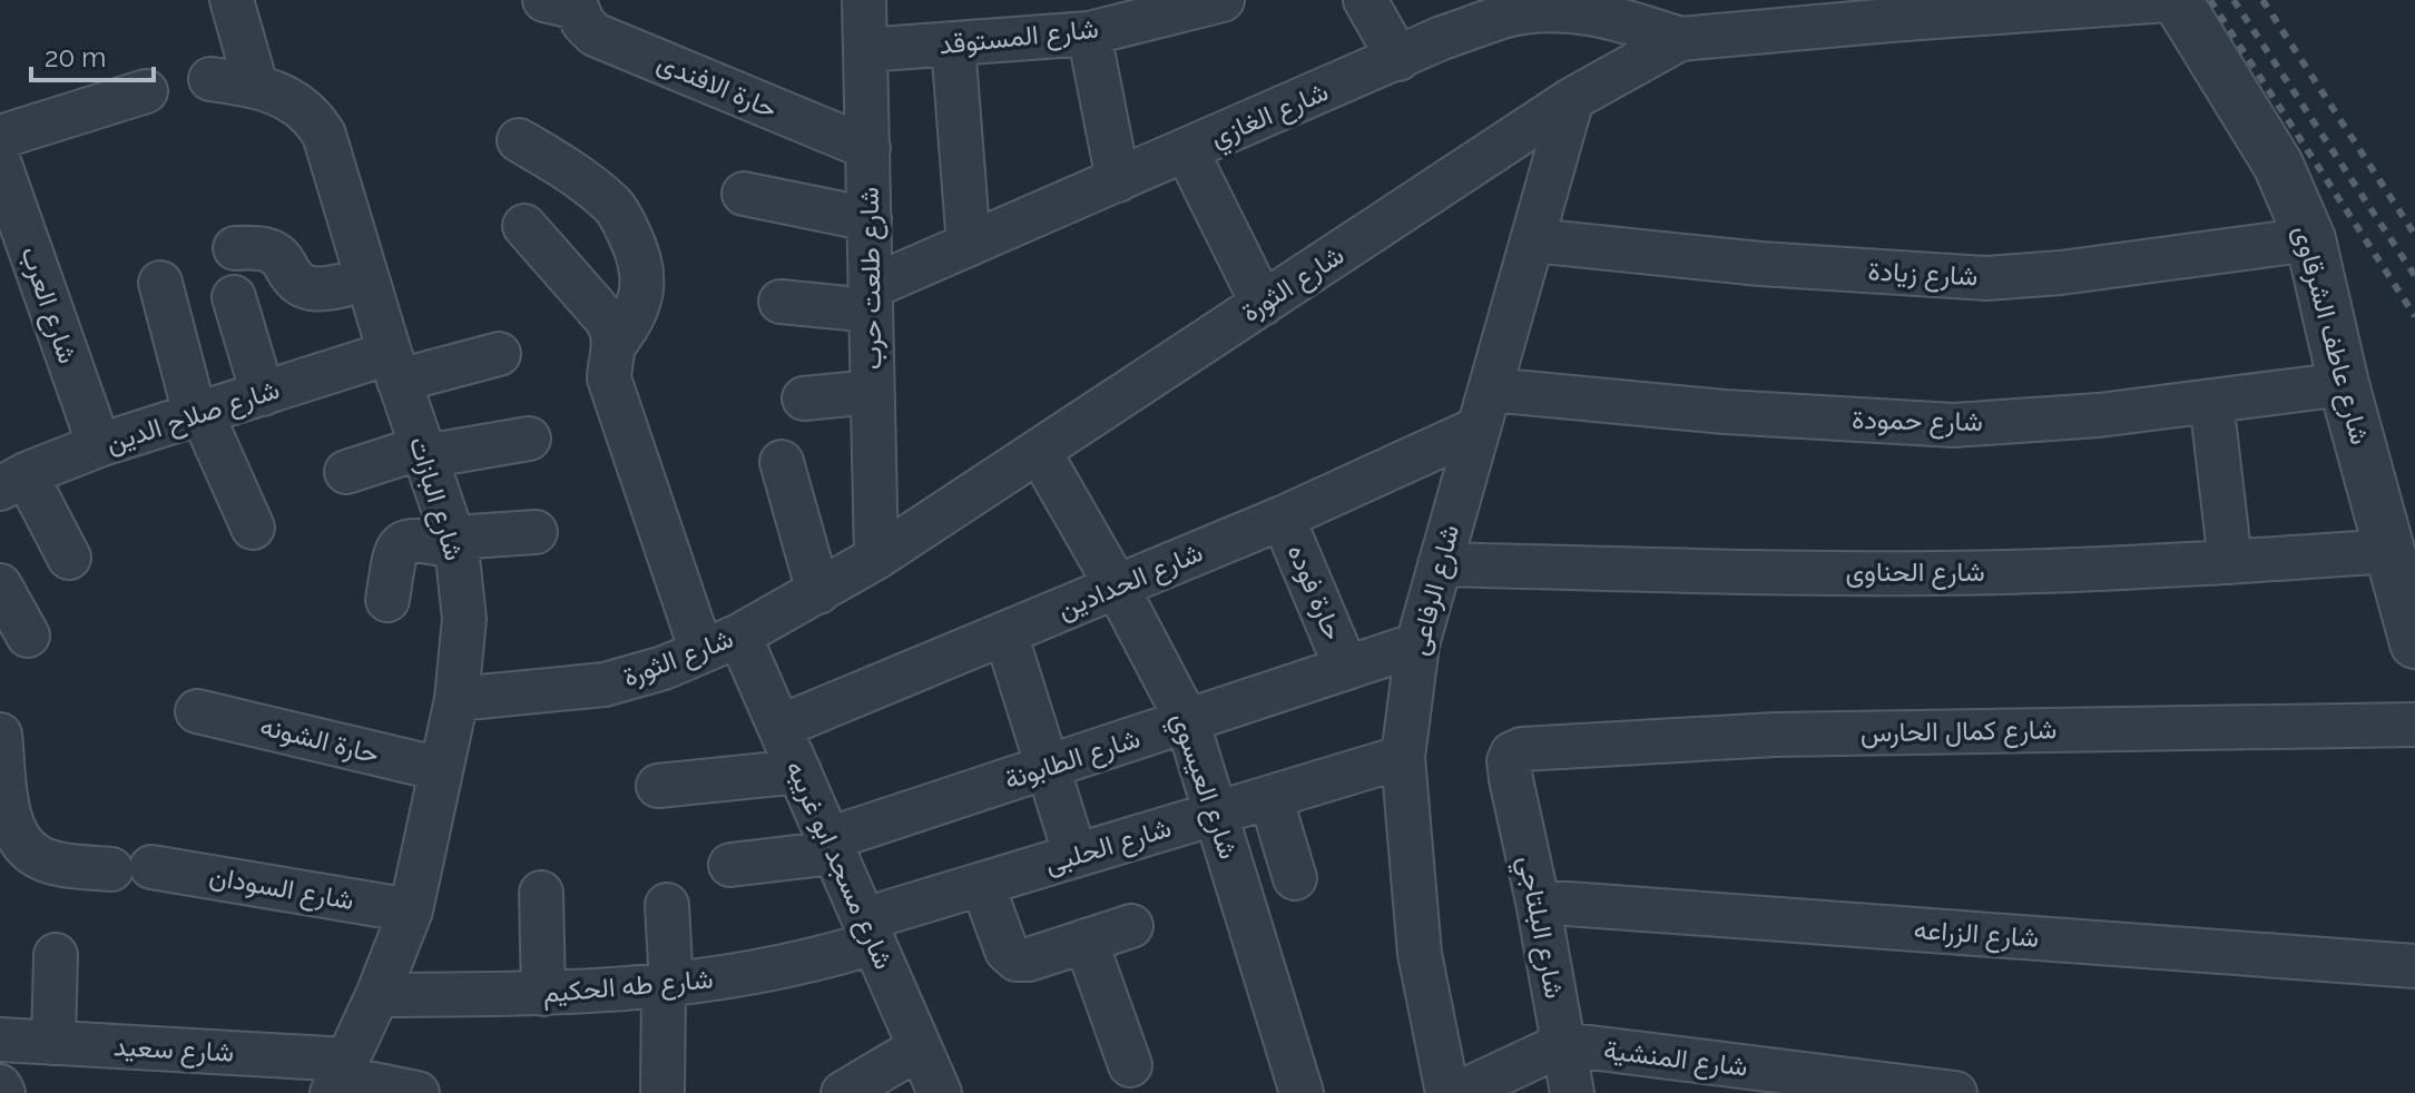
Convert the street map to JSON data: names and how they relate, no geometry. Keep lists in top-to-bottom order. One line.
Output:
{"streets":{"street":["شارع المستوقد","حارة الافندى","شارع الغازي","شارع زيادة","شارع طلعت حرب","شارع الثورة","شارع العرب","شارع عاطف الشرقاوى","شارع صلاح الدين","شارع حمودة","شارع البازات","شارع الحناوى","شارع الحدادين","شارع الرفاعى","حارة فوده","شارع كمال الحارس","حارة الشونه","شارع الطابونة","شارع العيسوي","شارع الحلبى","شارع مسجد ابو غريبه","شارع السودان","شارع البلتاجي","شارع الزراعه","شارع طه الحكيم","شارع سعيد","شارع المنشية"]},"crossings":[["شارع المستوقد","شارع طلعت حرب"],["حارة الافندى","شارع طلعت حرب"],["شارع الغازي","شارع طلعت حرب"],["شارع الغازي","شارع الثورة"],["شارع زيادة","شارع عاطف الشرقاوى"],["شارع زيادة","شارع الرفاعى"],["شارع طلعت حرب","شارع الثورة"],["شارع الثورة","شارع البازات"],["شارع الثورة","شارع الرفاعى"],["شارع الثورة","شارع العيسوي"],["شارع الثورة","شارع مسجد ابو غريبه"],["شارع العرب","شارع صلاح الدين"],["شارع عاطف الشرقاوى","شارع حمودة"],["شارع عاطف الشرقاوى","شارع الحناوى"],["شارع صلاح الدين","شارع البازات"],["شارع حمودة","شارع الحدادين"],["شارع حمودة","شارع الرفاعى"],["شارع البازات","حارة الشونه"],["شارع البازات","شارع السودان"],["شارع البازات","شارع طه الحكيم"],["شارع البازات","شارع سعيد"],["شارع الحناوى","شارع الرفاعى"],["شارع الحدادين","شارع الرفاعى"],["شارع الحدادين","حارة فوده"],["شارع الحدادين","شارع العيسوي"],["شارع الحدادين","شارع مسجد ابو غريبه"],["شارع الرفاعى","شارع الطابونة"],["شارع الرفاعى","شارع الحلبى"],["حارة فوده","شارع الطابونة"],["شارع كمال الحارس","شارع البلتاجي"],["شارع الطابونة","شارع العيسوي"],["شارع الطابونة","شارع مسجد ابو غريبه"],["شارع العيسوي","شارع الحلبى"],["شارع الحلبى","شارع مسجد ابو غريبه"],["شارع الحلبى","شارع طه الحكيم"],["شارع مسجد ابو غريبه","شارع طه الحكيم"],["شارع البلتاجي","شارع الزراعه"],["شارع البلتاجي","شارع المنشية"]],"scale_bar":"20 m"}
